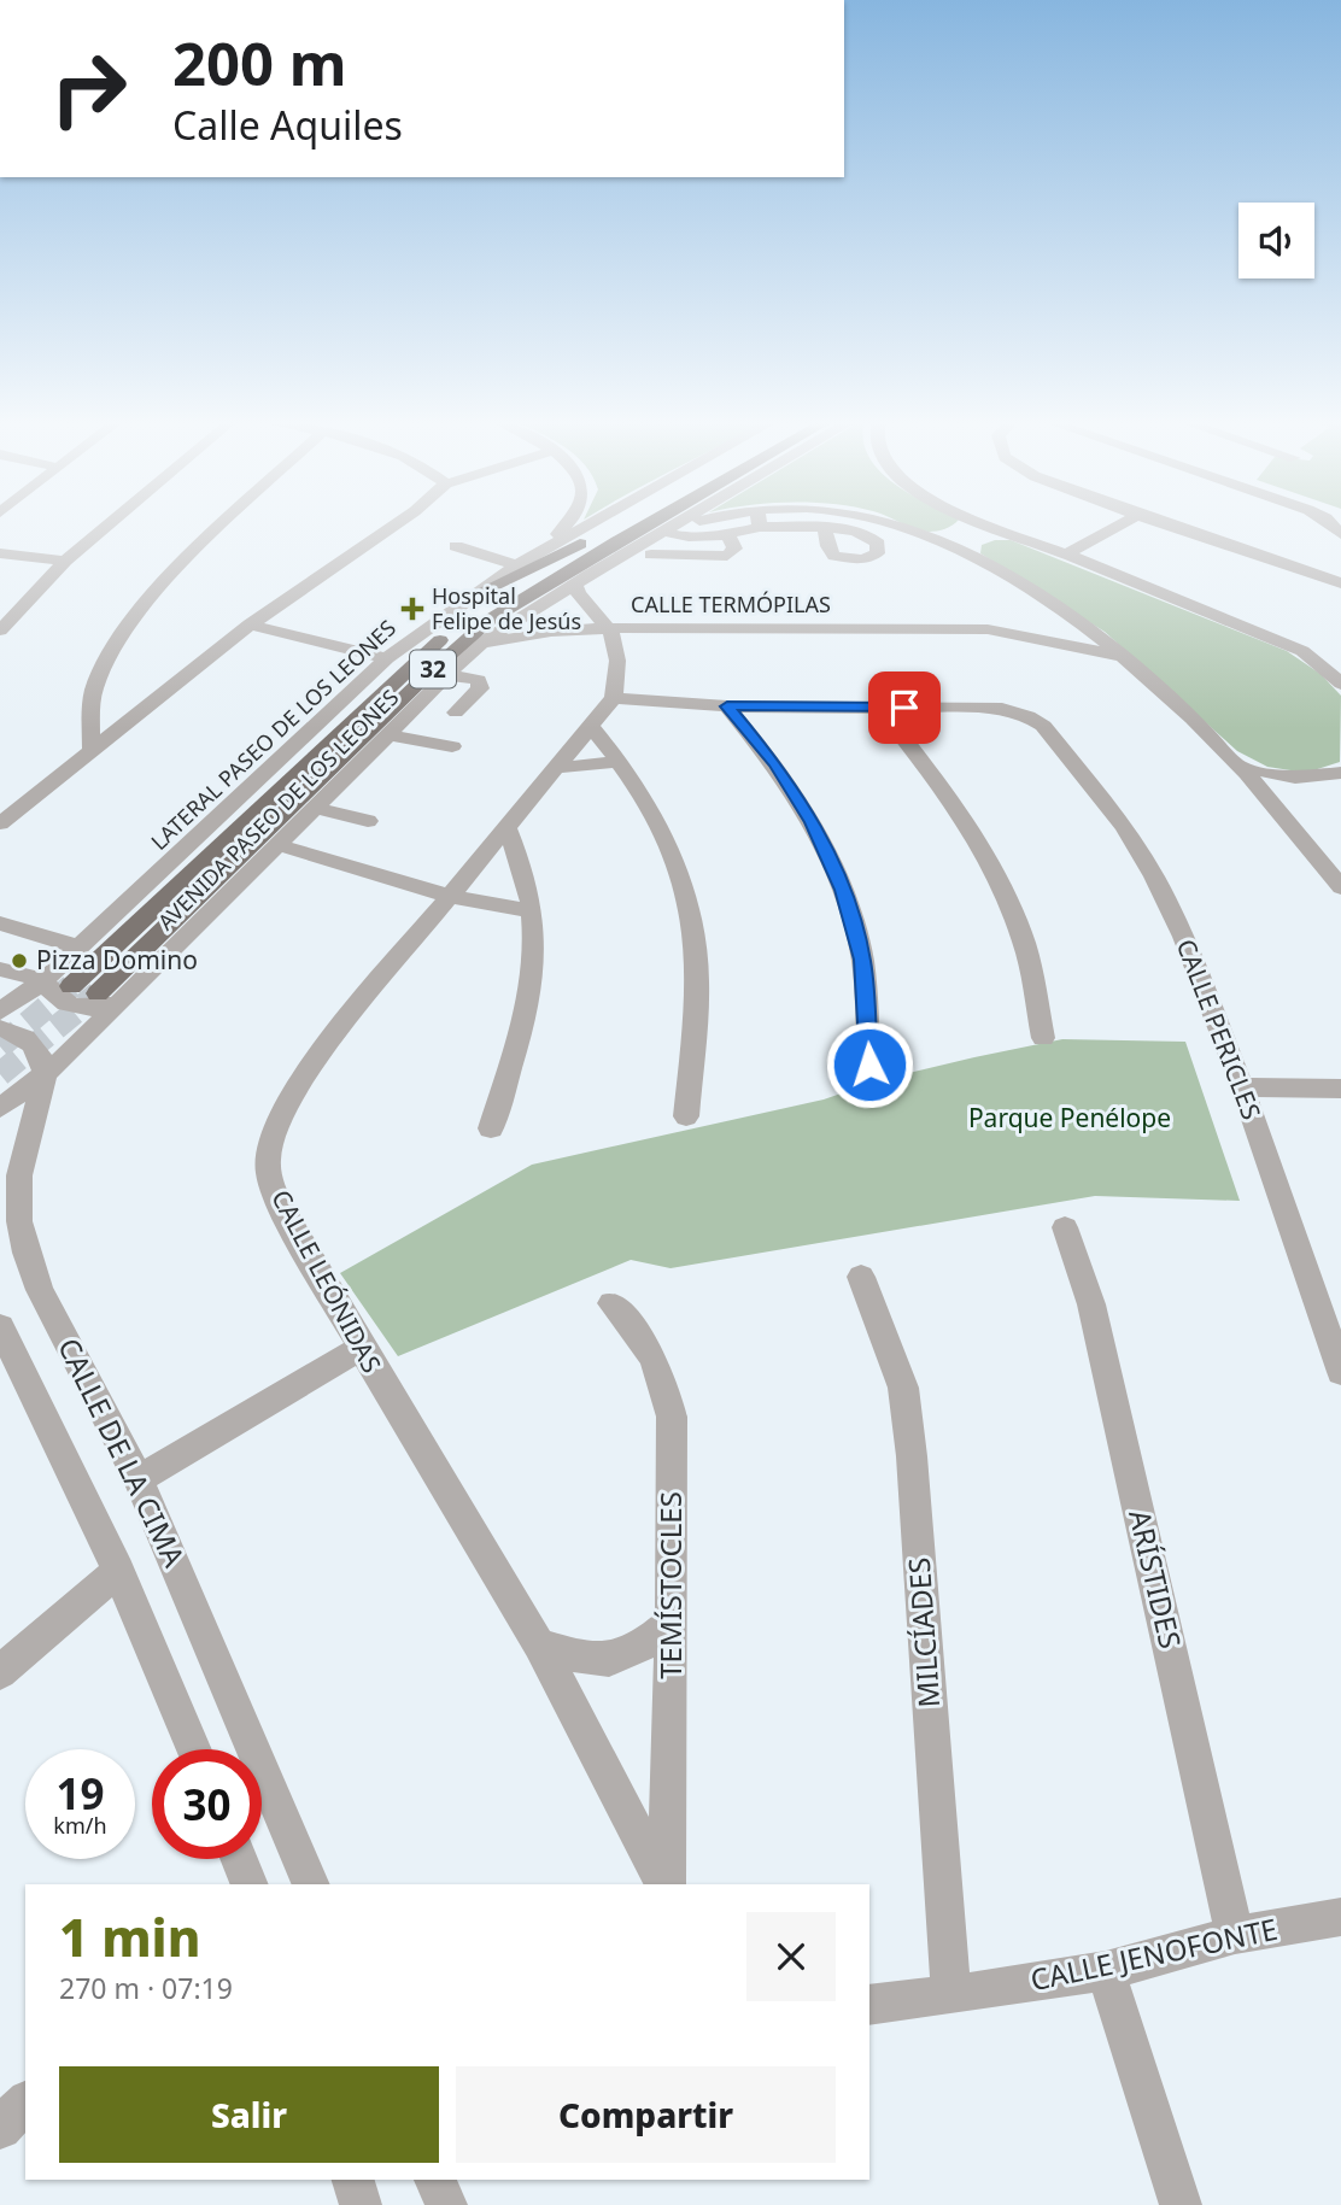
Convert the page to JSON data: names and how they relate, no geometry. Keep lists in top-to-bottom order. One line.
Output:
{"streets":{"main road":["32","AVENIDA PASEO DE LOS LEONES"],"street":["CALLE TERMÓPILAS","LATERAL PASEO DE LOS LEONES","CALLE PERICLES","CALLE LEÓNIDAS","CALLE DE LA CIMA","ARÍSTIDES","TEMÍSTOCLES","MILCÍADES","CALLE JENOFONTE"]},"crossings":[["CALLE TERMÓPILAS","AVENIDA PASEO DE LOS LEONES"],["AVENIDA PASEO DE LOS LEONES","CALLE DE LA CIMA"],["ARÍSTIDES","CALLE JENOFONTE"],["MILCÍADES","CALLE JENOFONTE"]],"parks":["Parque Penélope"],"places":{"health":["Hospital Felipe de Jesús"],"other":["Pizza Domino"]},"page":{"turn":["200 m","Calle Aquiles"],"speed":"19 km/h","limit":"30","heading":["1 min","270 m · 07:19"],"buttons":["Salir","Compartir"]}}
